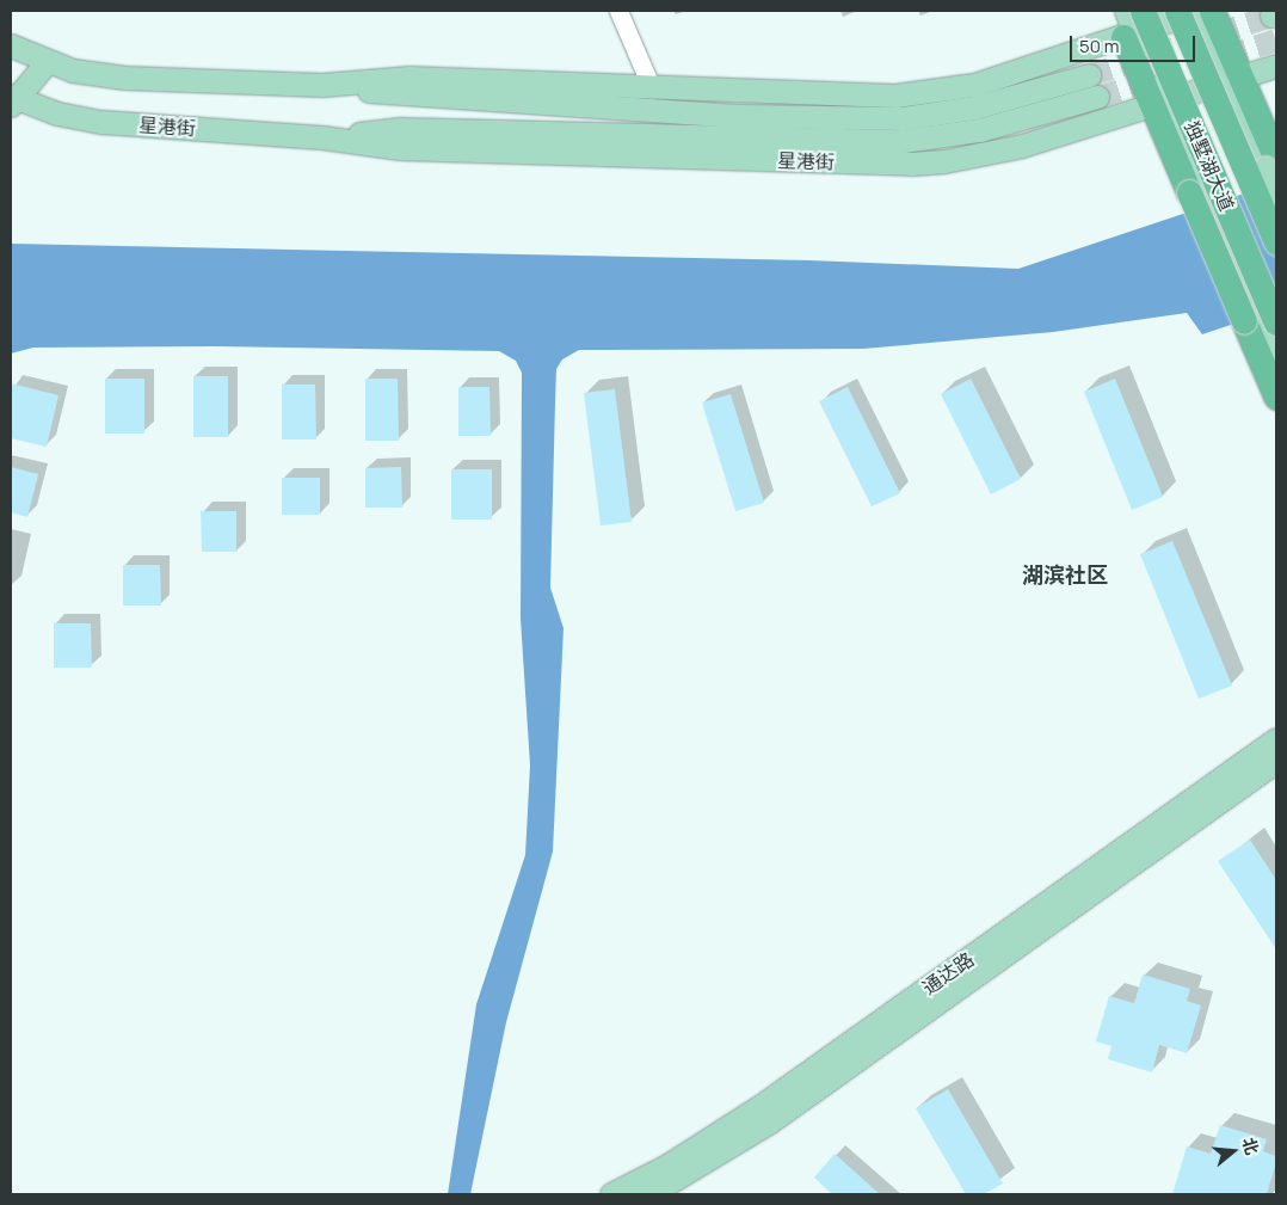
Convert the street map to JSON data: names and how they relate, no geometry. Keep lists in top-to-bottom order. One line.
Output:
{"streets":{"highway":["独墅湖大道"],"main road":["星港街","通达路"]},"districts":["湖滨社区"],"scale_bar":"50 m","north":"right"}
